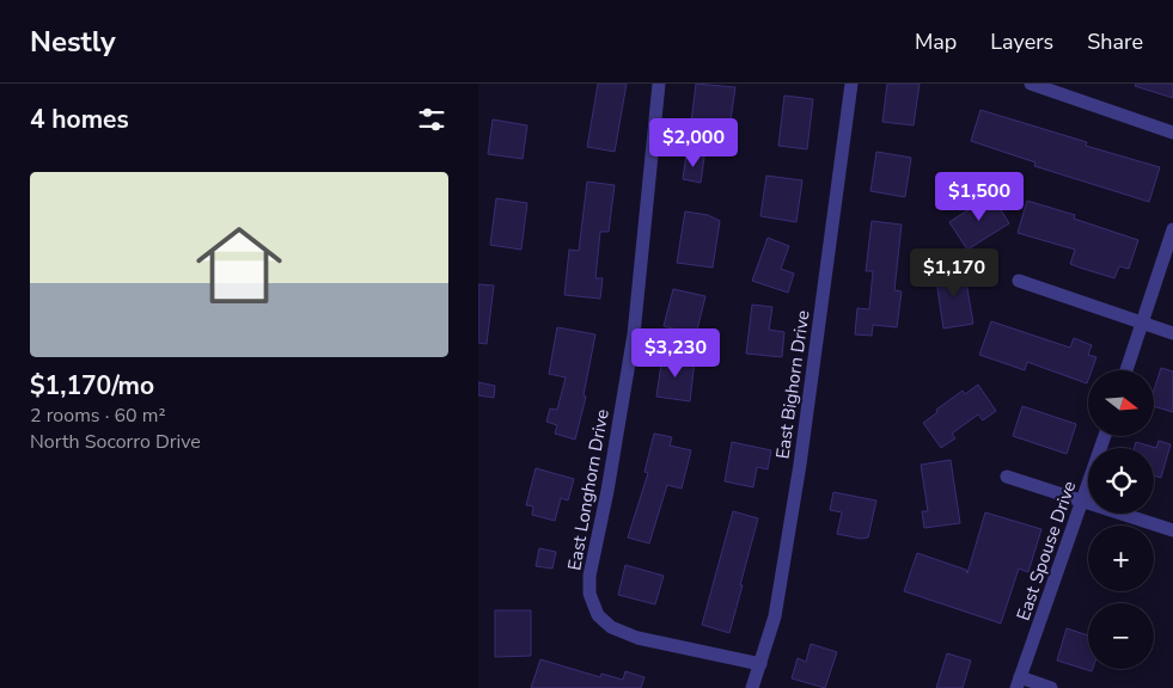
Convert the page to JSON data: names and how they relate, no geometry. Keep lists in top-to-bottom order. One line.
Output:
{"streets":{"street":["East Bighorn Drive","East Longhorn Drive","East Spouse Drive"]},"crossings":[["East Bighorn Drive","East Longhorn Drive"]],"north":"right","page":{"header":"Nestly","nav":["Map","Layers","Share"],"heading":"4 homes","price":["$2,000","$1,500","$1,170","$3,230"],"list":[{"name":"$1,170/mo","note":"2 rooms · 60 m² · North Socorro Drive"}],"map_buttons":["+","−"]}}
